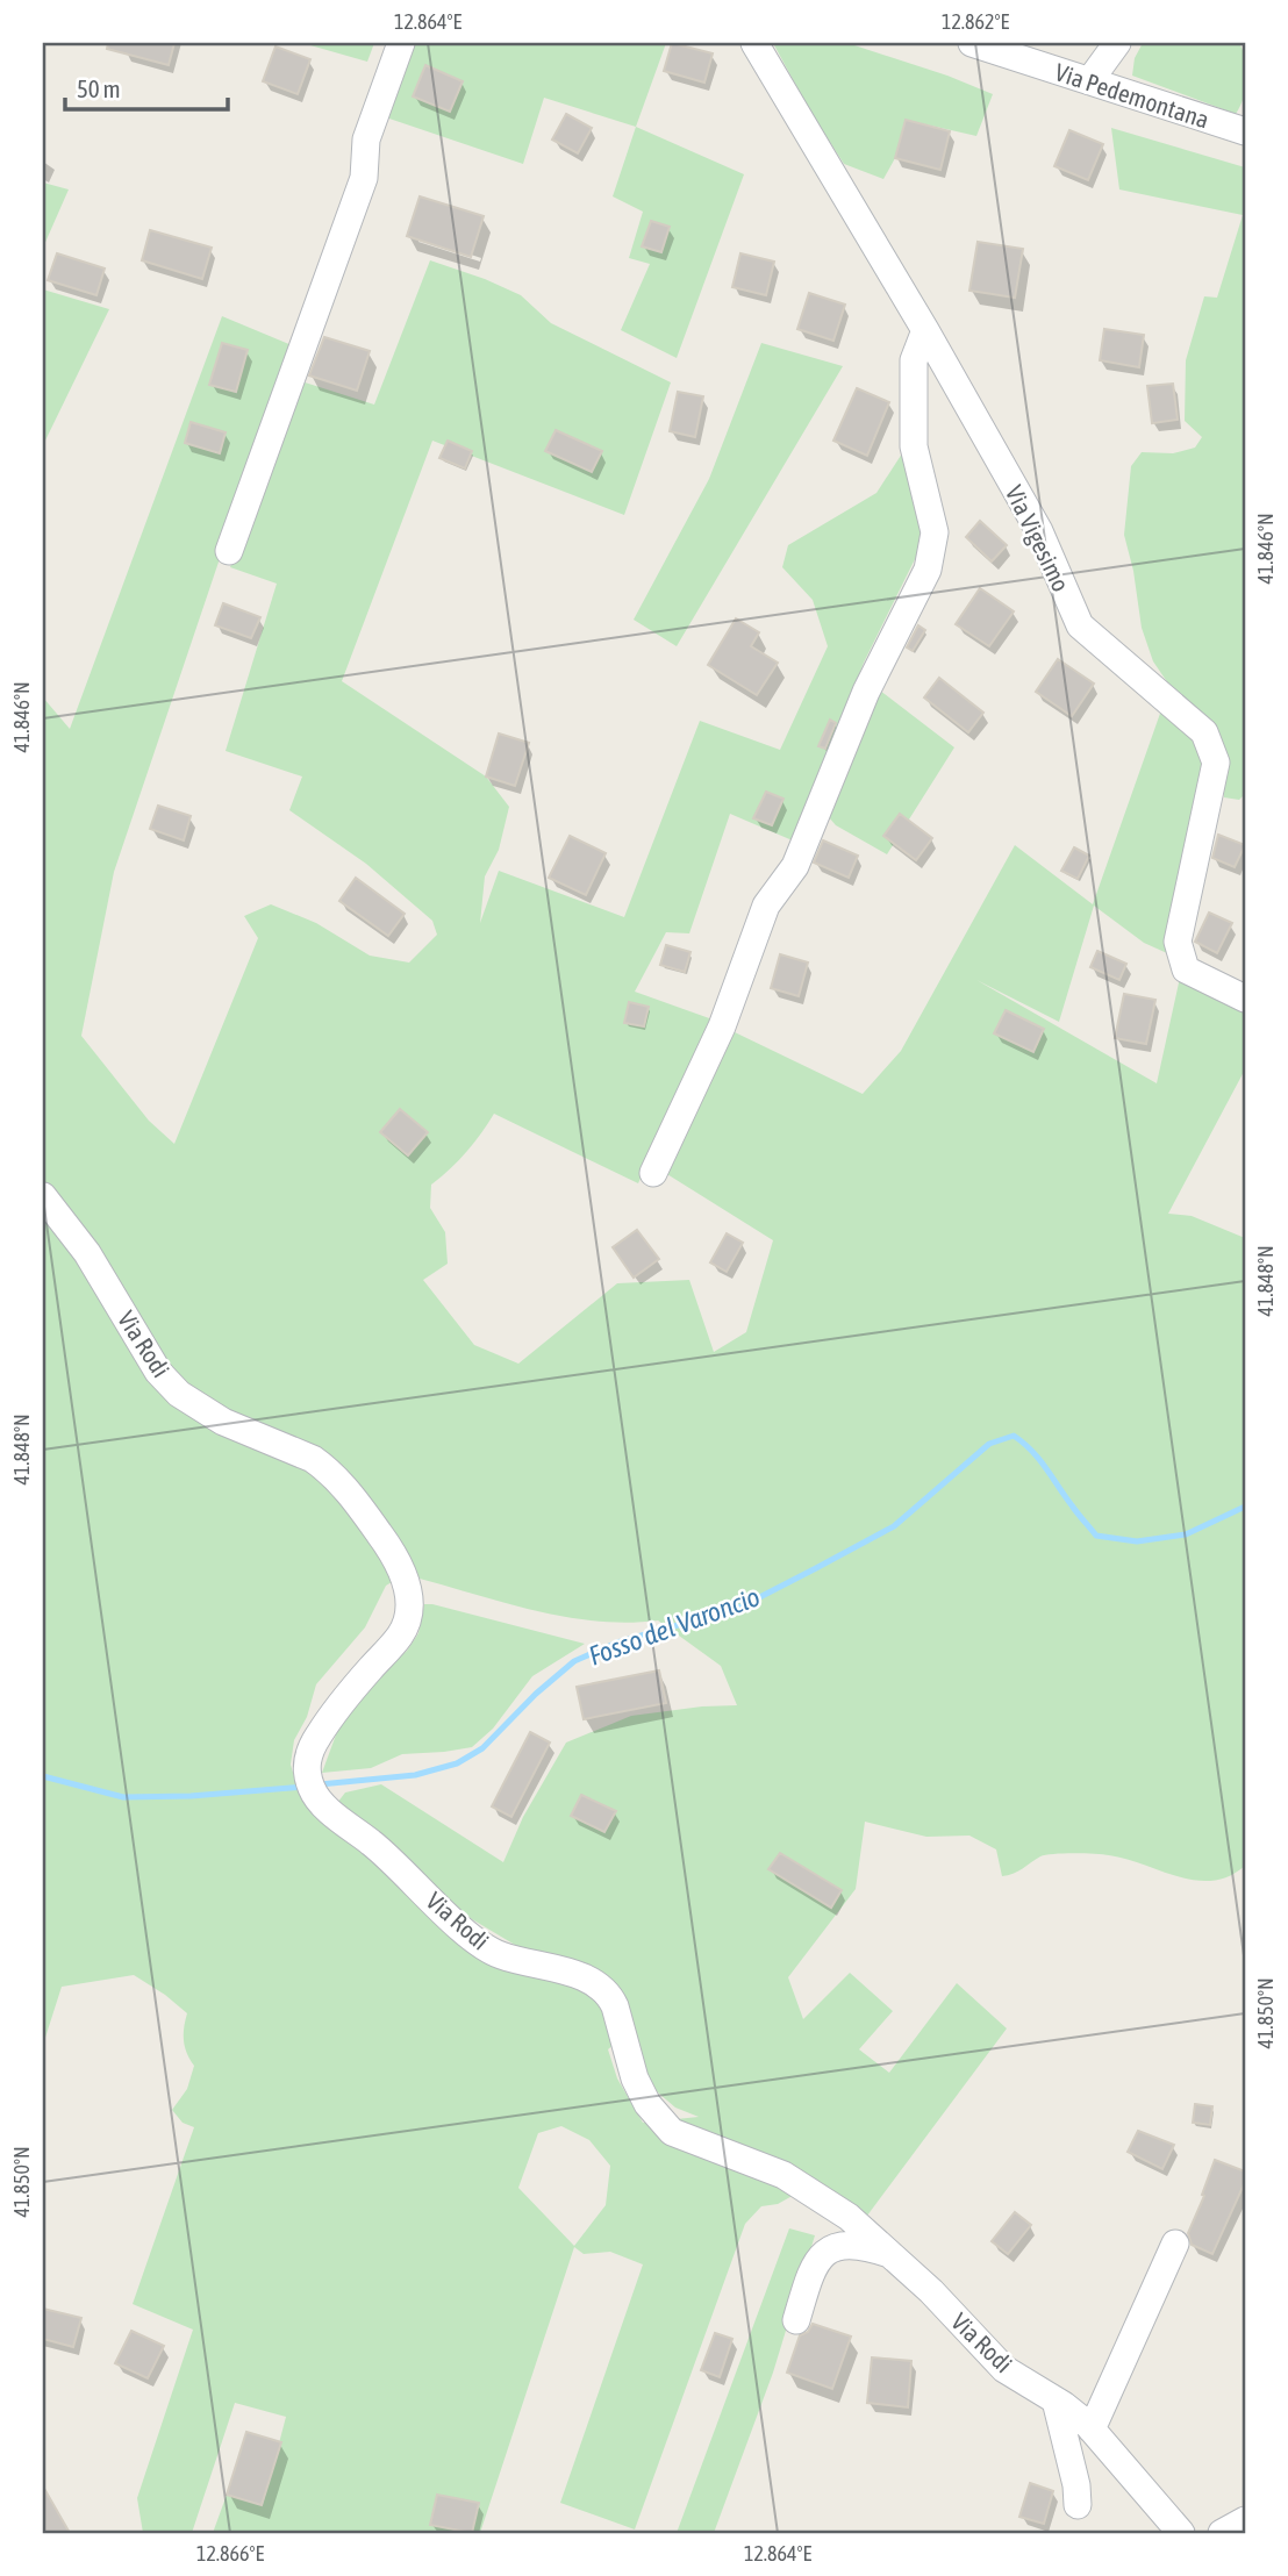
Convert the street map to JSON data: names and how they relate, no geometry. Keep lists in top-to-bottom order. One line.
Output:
{"streets":{"street":["Via Pedemontana","Via Vigesimo","Via Rodi"]},"water":["Fosso del Varoncio"],"scale_bar":"50 m","coordinates":["12.864°E","12.862°E","41.846°N","41.848°N","41.850°N","12.866°E"]}
